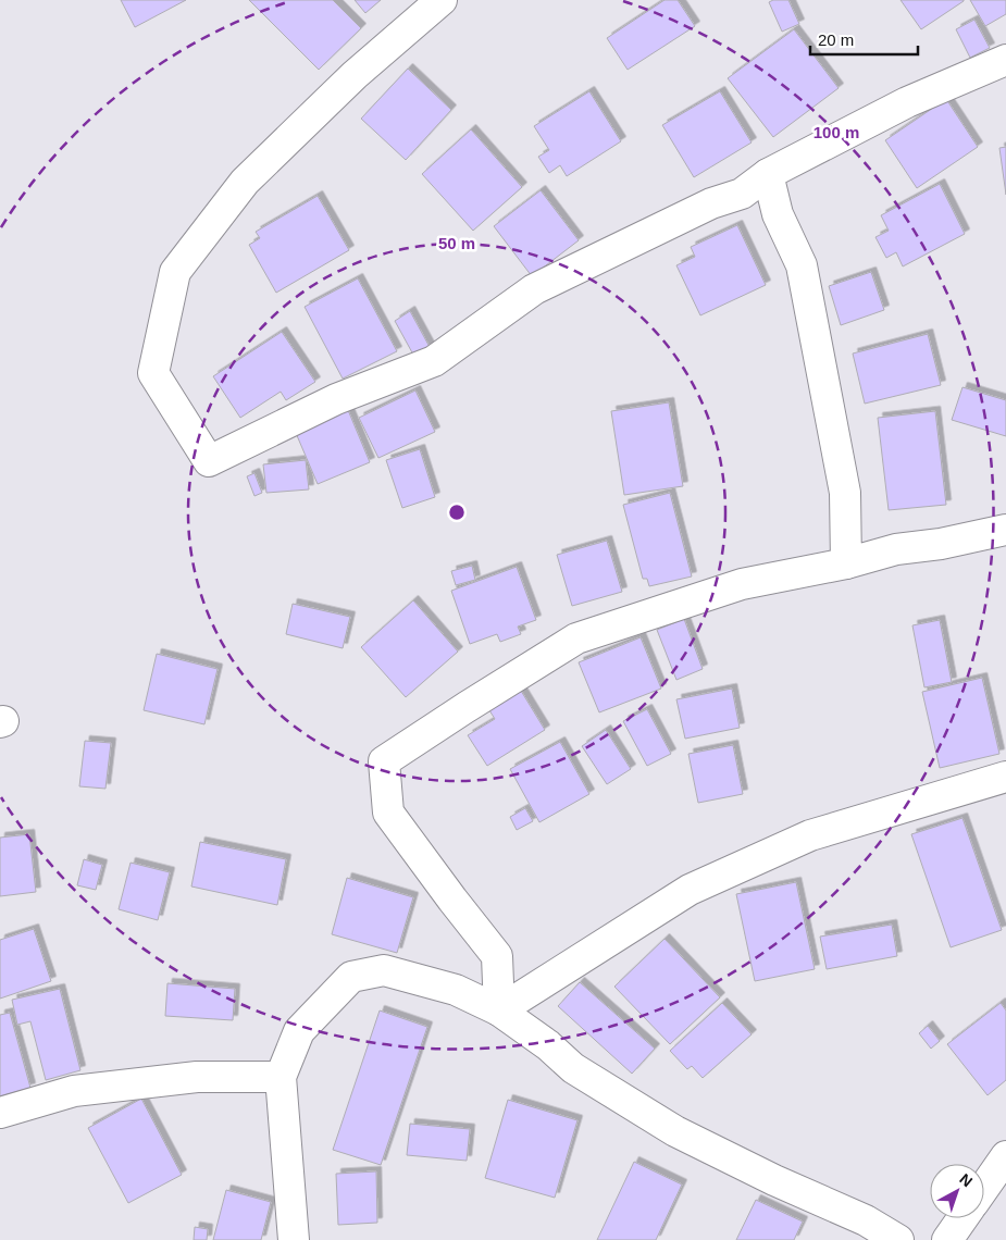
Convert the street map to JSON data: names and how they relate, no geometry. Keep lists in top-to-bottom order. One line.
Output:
{"scale_bar":"20 m","north":"top right","rings":["100 m","50 m"]}
